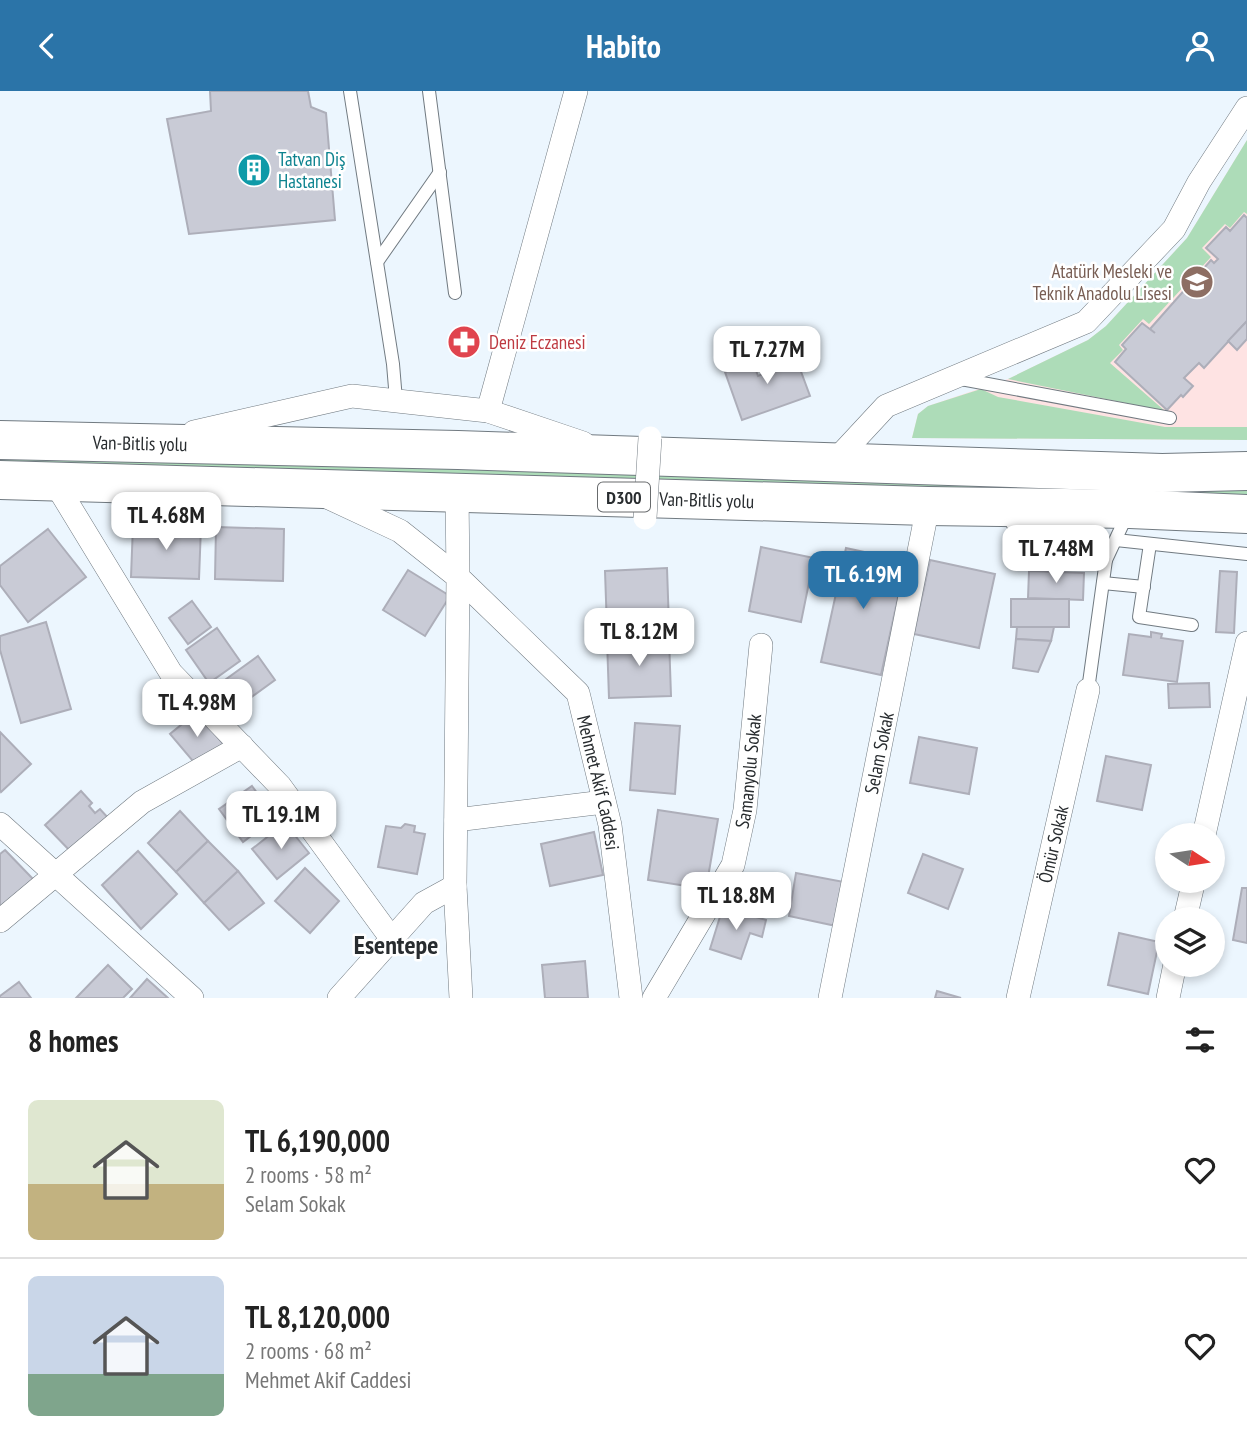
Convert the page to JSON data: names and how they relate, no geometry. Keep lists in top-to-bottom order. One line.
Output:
{"streets":{"highway":["Van-Bitlis yolu","D300"],"street":["Selam Sokak","Samanyolu Sokak","Mehmet Akif Caddesi","Ömür Sokak"]},"crossings":[["Van-Bitlis yolu","Selam Sokak"],["Van-Bitlis yolu","Mehmet Akif Caddesi"]],"districts":["Esentepe"],"places":{"building":["Tatvan Diş Hastanesi"],"school or university":["Atatürk Mesleki ve Teknik Anadolu Lisesi"],"pharmacy":["Deniz Eczanesi"]},"north":"right","page":{"header":"Habito","price":["TL 7.27M","TL 4.68M","TL 7.48M","TL 6.19M","TL 8.12M","TL 4.98M","TL 19.1M","TL 18.8M"],"heading":"8 homes","list":[{"name":"TL 6,190,000","note":"2 rooms · 58 m² · Selam Sokak"},{"name":"TL 8,120,000","note":"2 rooms · 68 m² · Mehmet Akif Caddesi"}]}}
